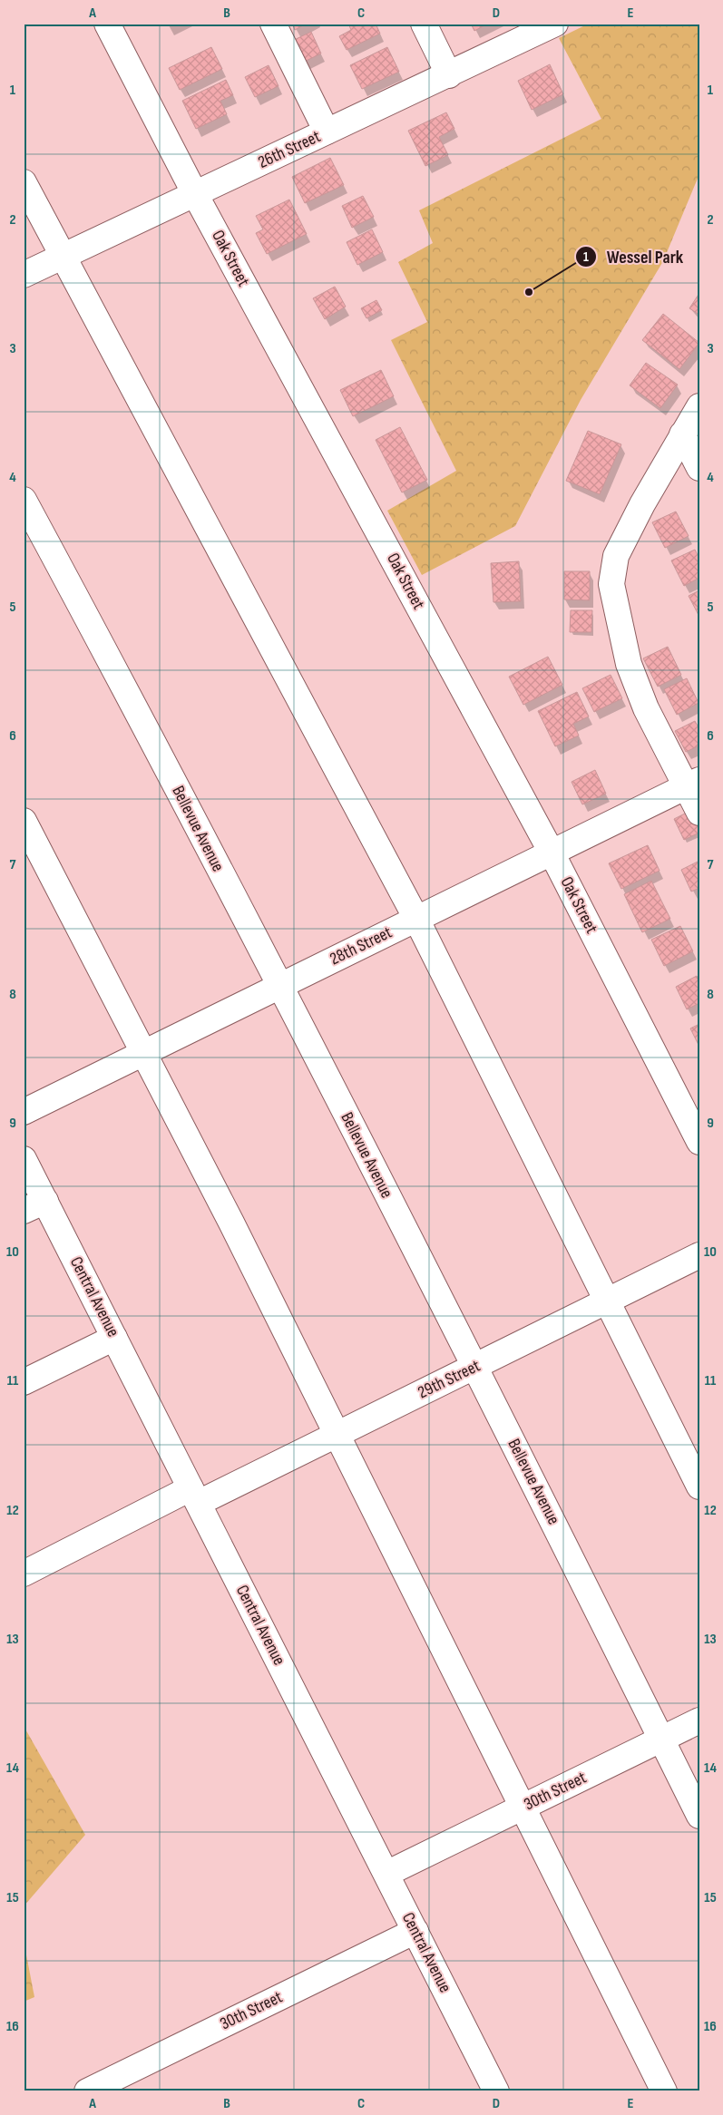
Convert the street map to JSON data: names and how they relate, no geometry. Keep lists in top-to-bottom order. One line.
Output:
{"streets":{"street":["26th Street","Oak Street","Bellevue Avenue","28th Street","Central Avenue","29th Street","30th Street"]},"crossings":[["26th Street","Oak Street"],["Oak Street","28th Street"],["Bellevue Avenue","28th Street"],["Bellevue Avenue","29th Street"],["Bellevue Avenue","30th Street"],["Central Avenue","29th Street"],["Central Avenue","30th Street"]],"places":["Wessel Park"],"grid":{"columns":["A","B","C","D","E"],"rows":["1","2","3","4","5","6","7","8","9","10","11","12","13","14","15","16"]}}
